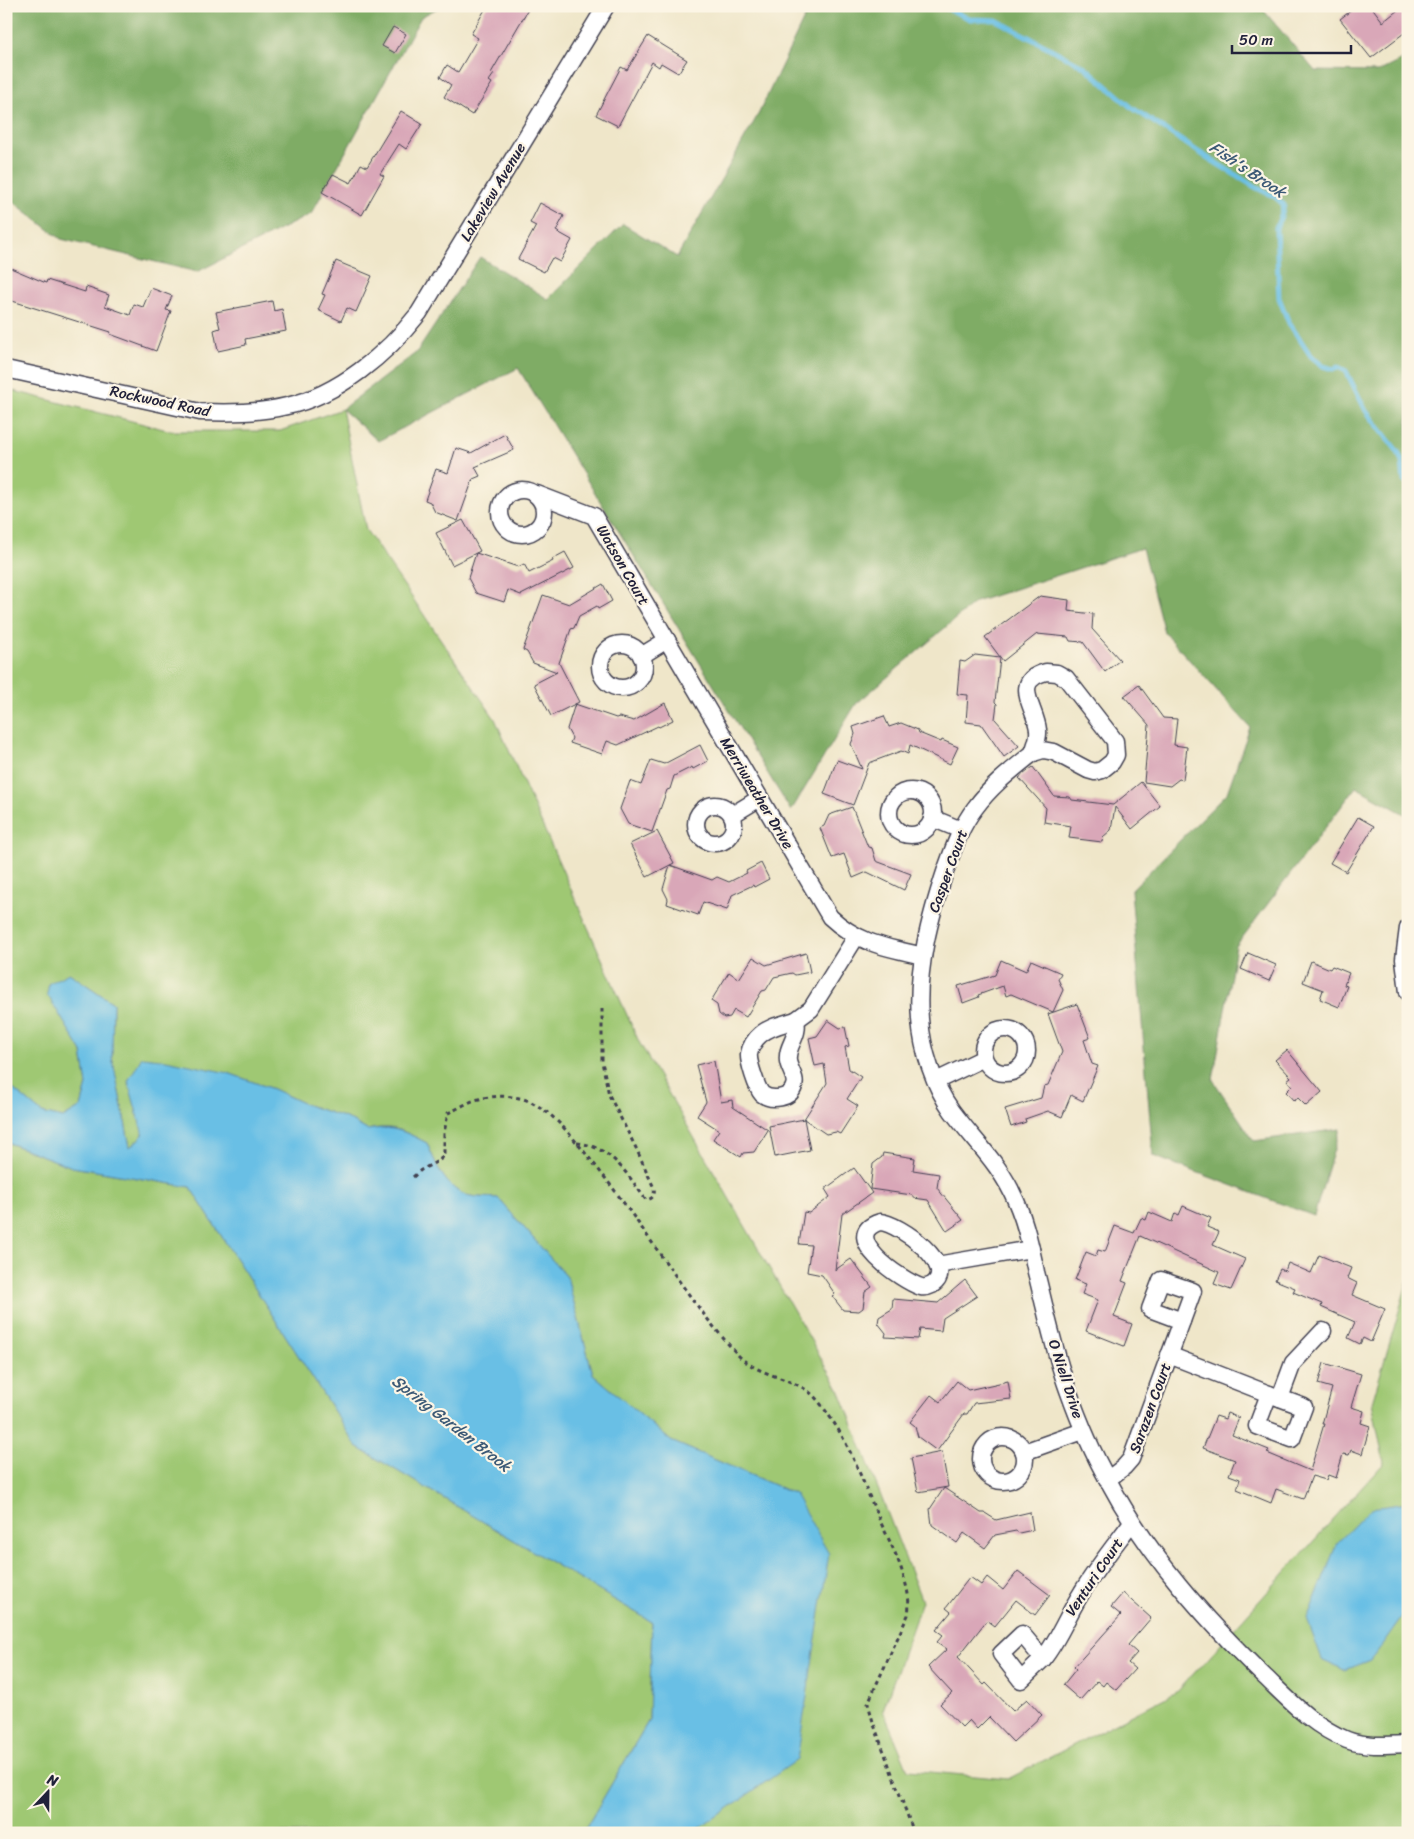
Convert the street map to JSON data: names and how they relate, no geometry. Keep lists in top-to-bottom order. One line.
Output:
{"streets":{"street":["Lakeview Avenue","Rockwood Road","Watson Court","Merriweather Drive","Casper Court","O Niell Drive","Sarazen Court","Venturi Court"]},"crossings":[["Lakeview Avenue","Rockwood Road"],["Watson Court","Merriweather Drive"],["Casper Court","O Niell Drive"],["O Niell Drive","Sarazen Court"],["O Niell Drive","Venturi Court"]],"water":["Fish's Brook","Spring Garden Brook"],"scale_bar":"50 m","north":"top"}
